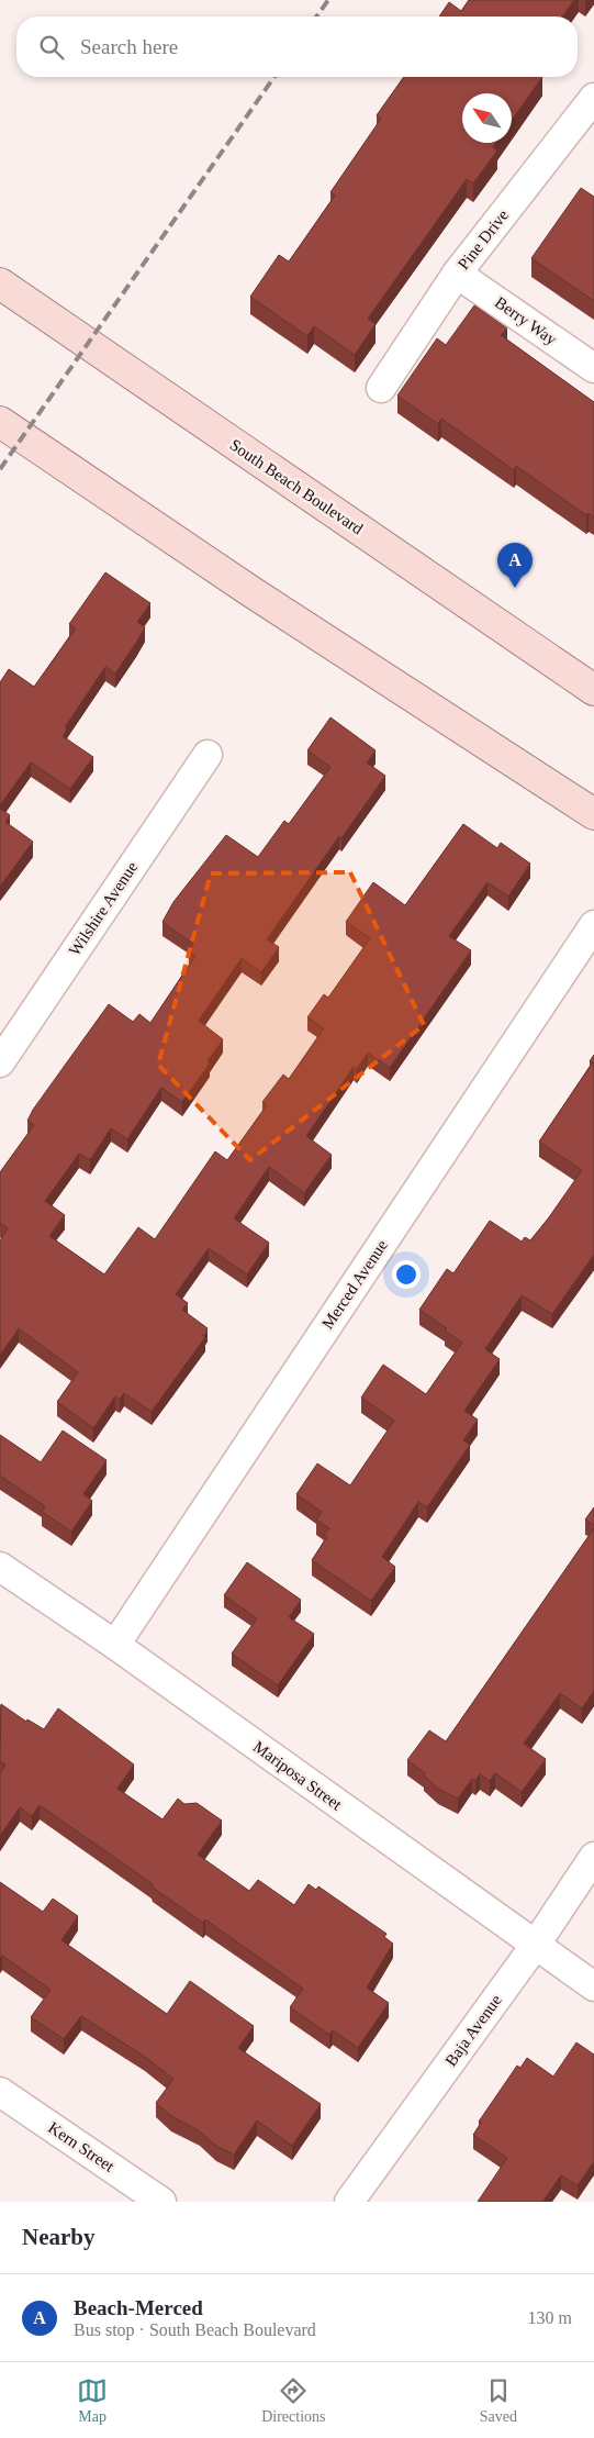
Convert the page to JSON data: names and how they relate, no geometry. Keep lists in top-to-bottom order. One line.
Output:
{"streets":{"main road":["South Beach Boulevard"],"street":["Pine Drive","Berry Way","Wilshire Avenue","Merced Avenue","Mariposa Street","Baja Avenue","Kern Street"]},"crossings":[["Pine Drive","Berry Way"],["Merced Avenue","Mariposa Street"],["Mariposa Street","Baja Avenue"]],"north":"top left","page":{"search":"Search here","pins":"A","heading":"Nearby","list":[{"mark":"A","name":"Beach-Merced","note":"Bus stop · South Beach Boulevard","value":"130 m"}],"nav":["Map","Directions","Saved"]}}
